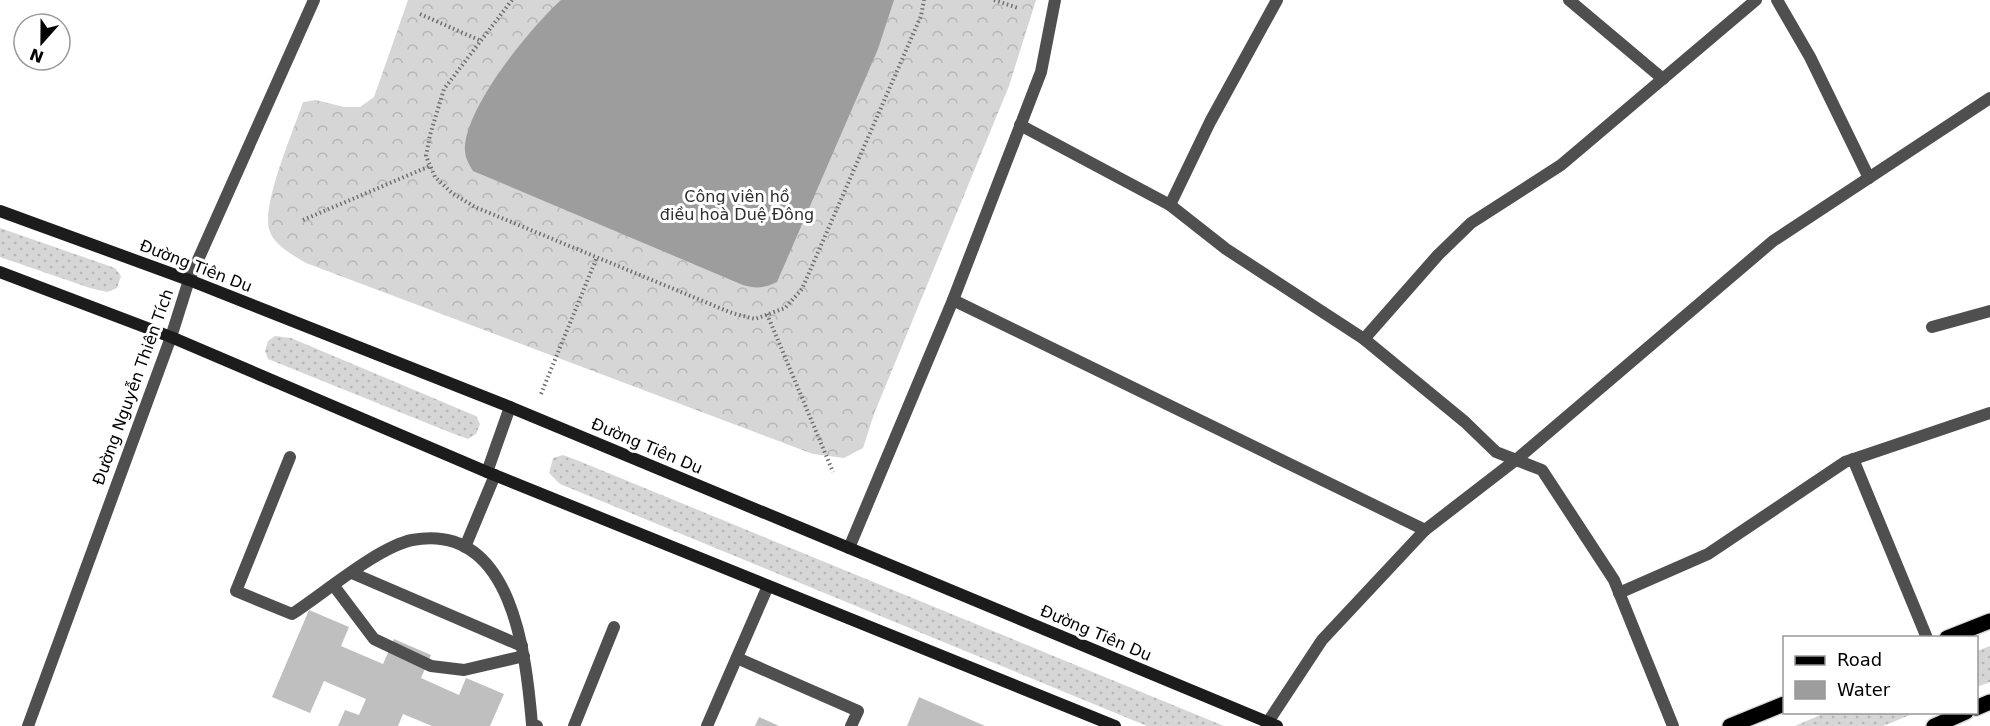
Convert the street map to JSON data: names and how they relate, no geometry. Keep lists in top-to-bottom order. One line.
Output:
{"streets":{"main road":["Đường Tiên Du"],"street":["Đường Nguyễn Thiên Tích"]},"crossings":[["Đường Tiên Du","Đường Nguyễn Thiên Tích"]],"parks":["Công viên hồ điều hoà Duệ Đông"],"legend":["Road","Water"],"north":"bottom"}
